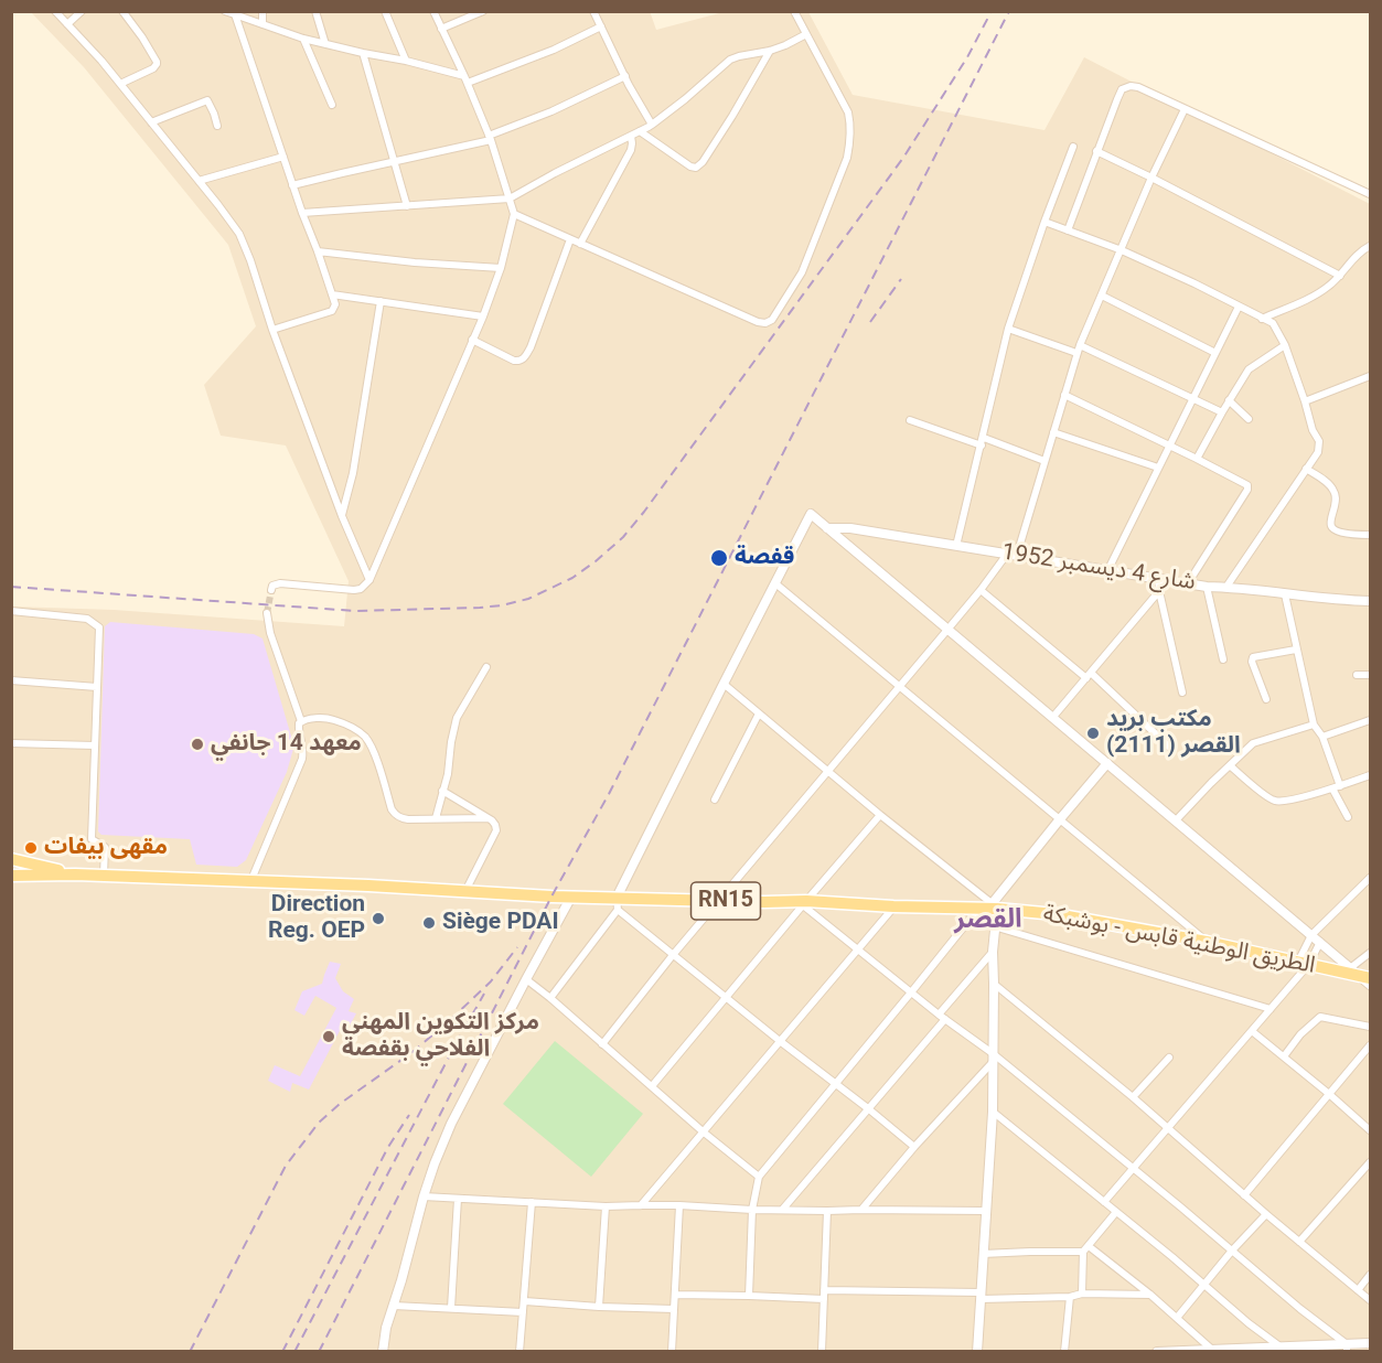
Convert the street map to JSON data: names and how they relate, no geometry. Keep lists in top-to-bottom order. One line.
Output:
{"streets":{"main road":["RN15","الطريق الوطنية قابس - بوشبكة"],"street":["شارع 4 ديسمبر 1952"]},"districts":["القصر"],"places":["قفصة","مكتب بريد القصر (2111)","معهد 14 جانفي","مقهى بيفات","Direction Reg. OEP","Siège PDAI","مركز التكوين المهني الفلاحي بقفصة"]}
